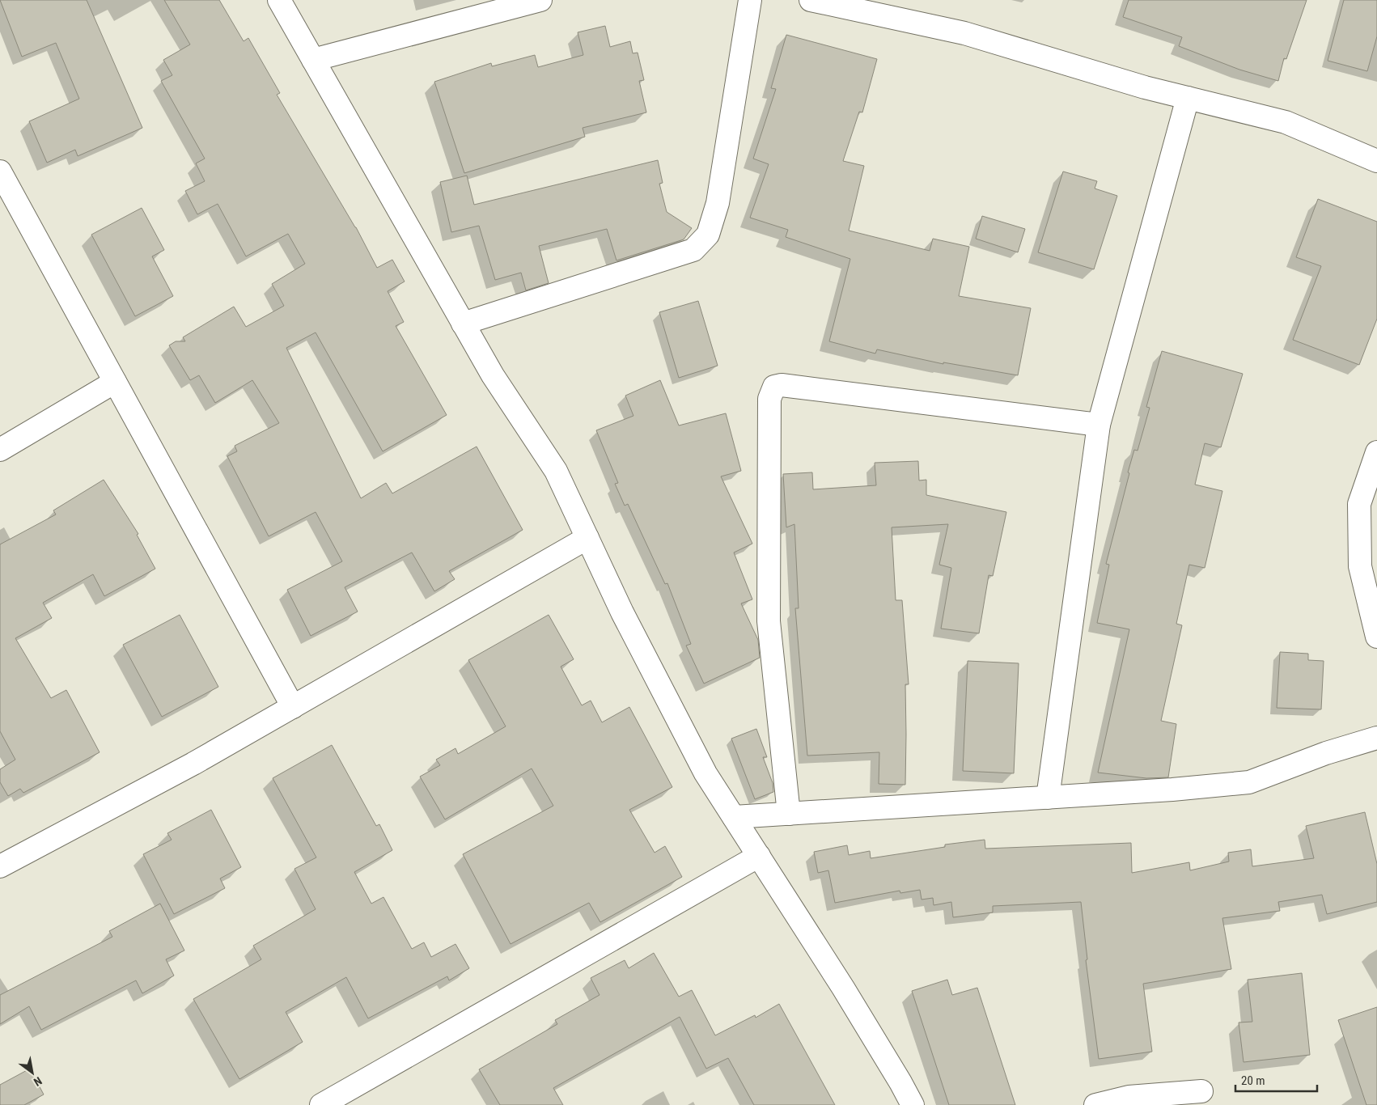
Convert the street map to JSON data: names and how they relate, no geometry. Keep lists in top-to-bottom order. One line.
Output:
{"scale_bar":"20 m","north":"bottom right"}
